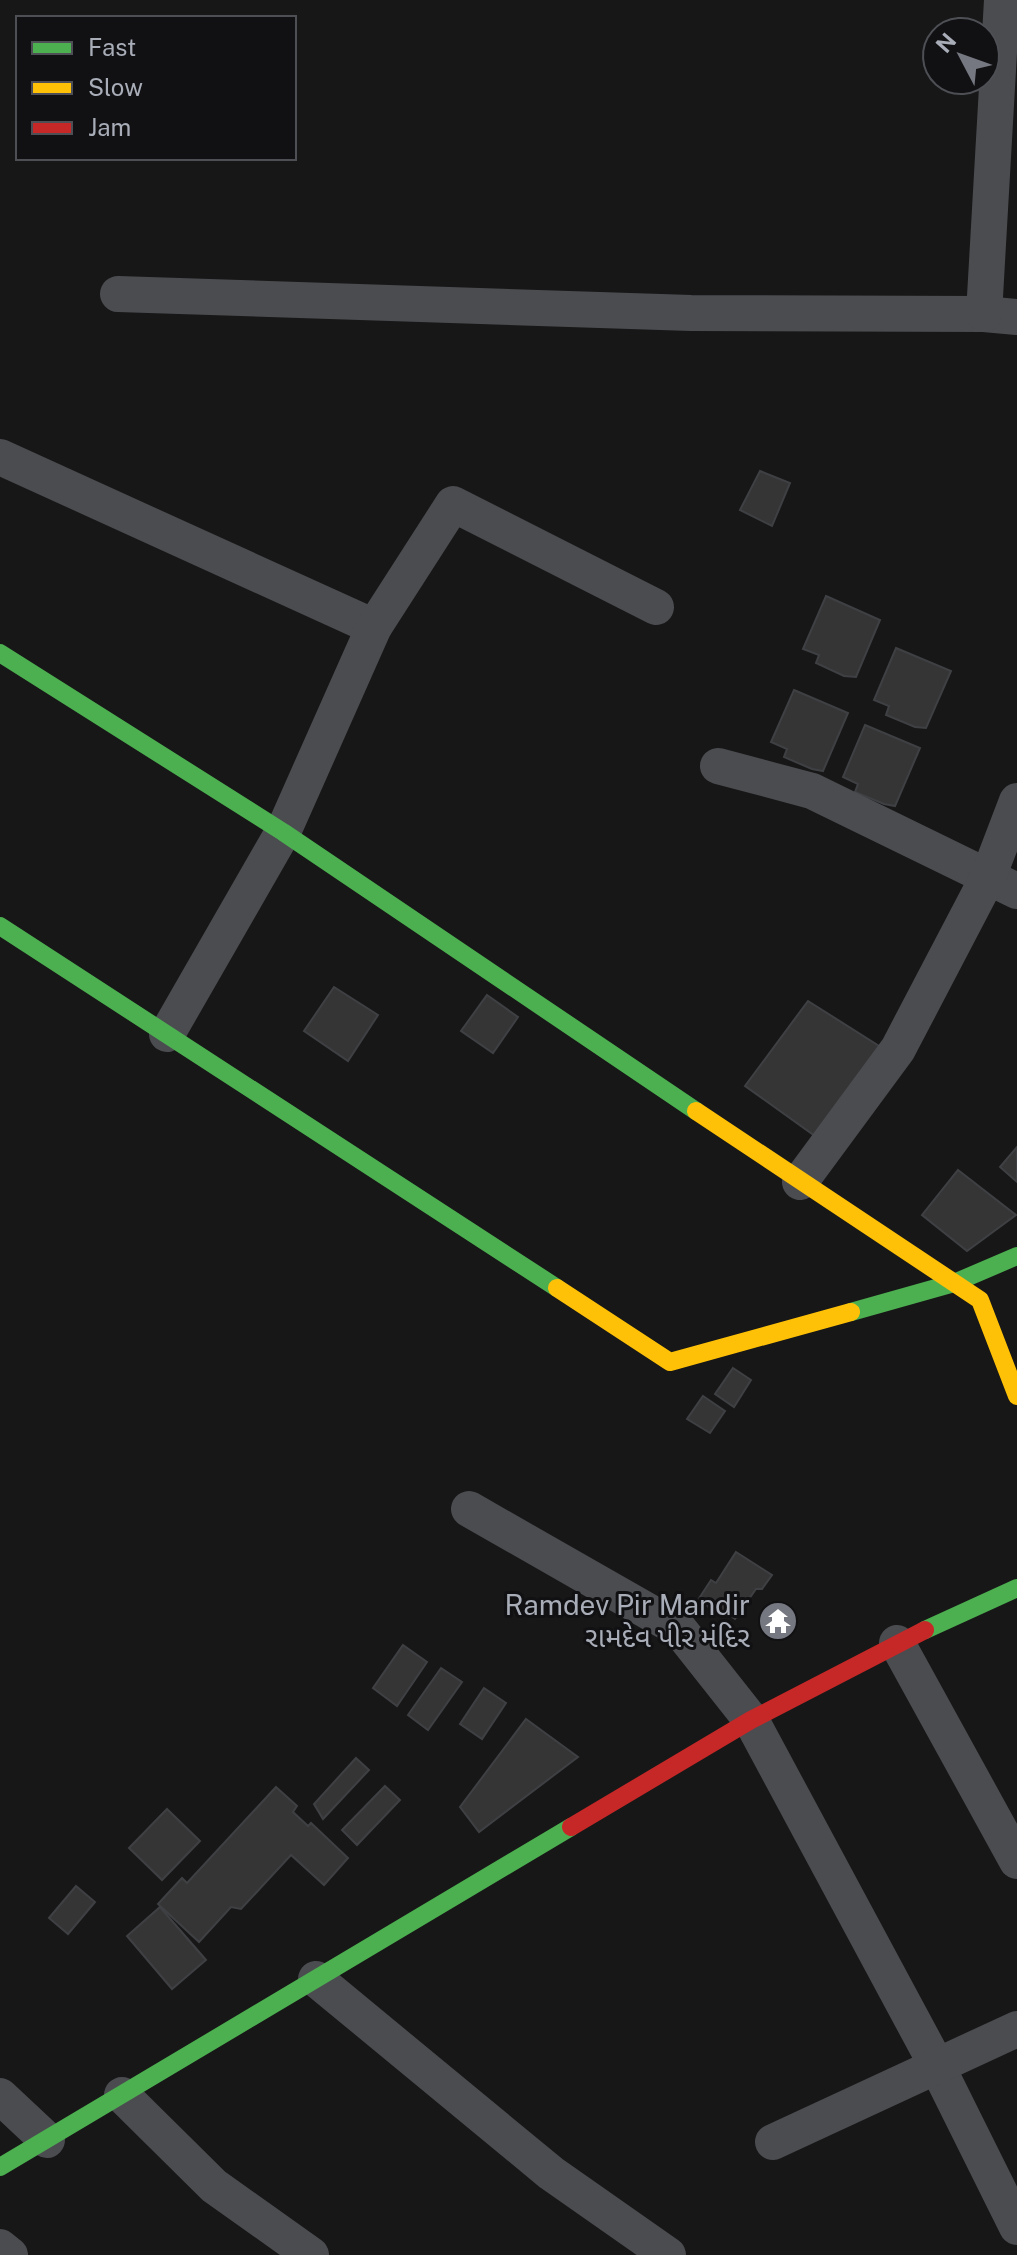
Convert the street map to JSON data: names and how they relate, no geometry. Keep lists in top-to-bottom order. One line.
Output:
{"places":{"temple":["Ramdev Pir Mandir રામદેવ પીર મંદિર"]},"legend":["Fast","Slow","Jam"],"north":"top left"}
